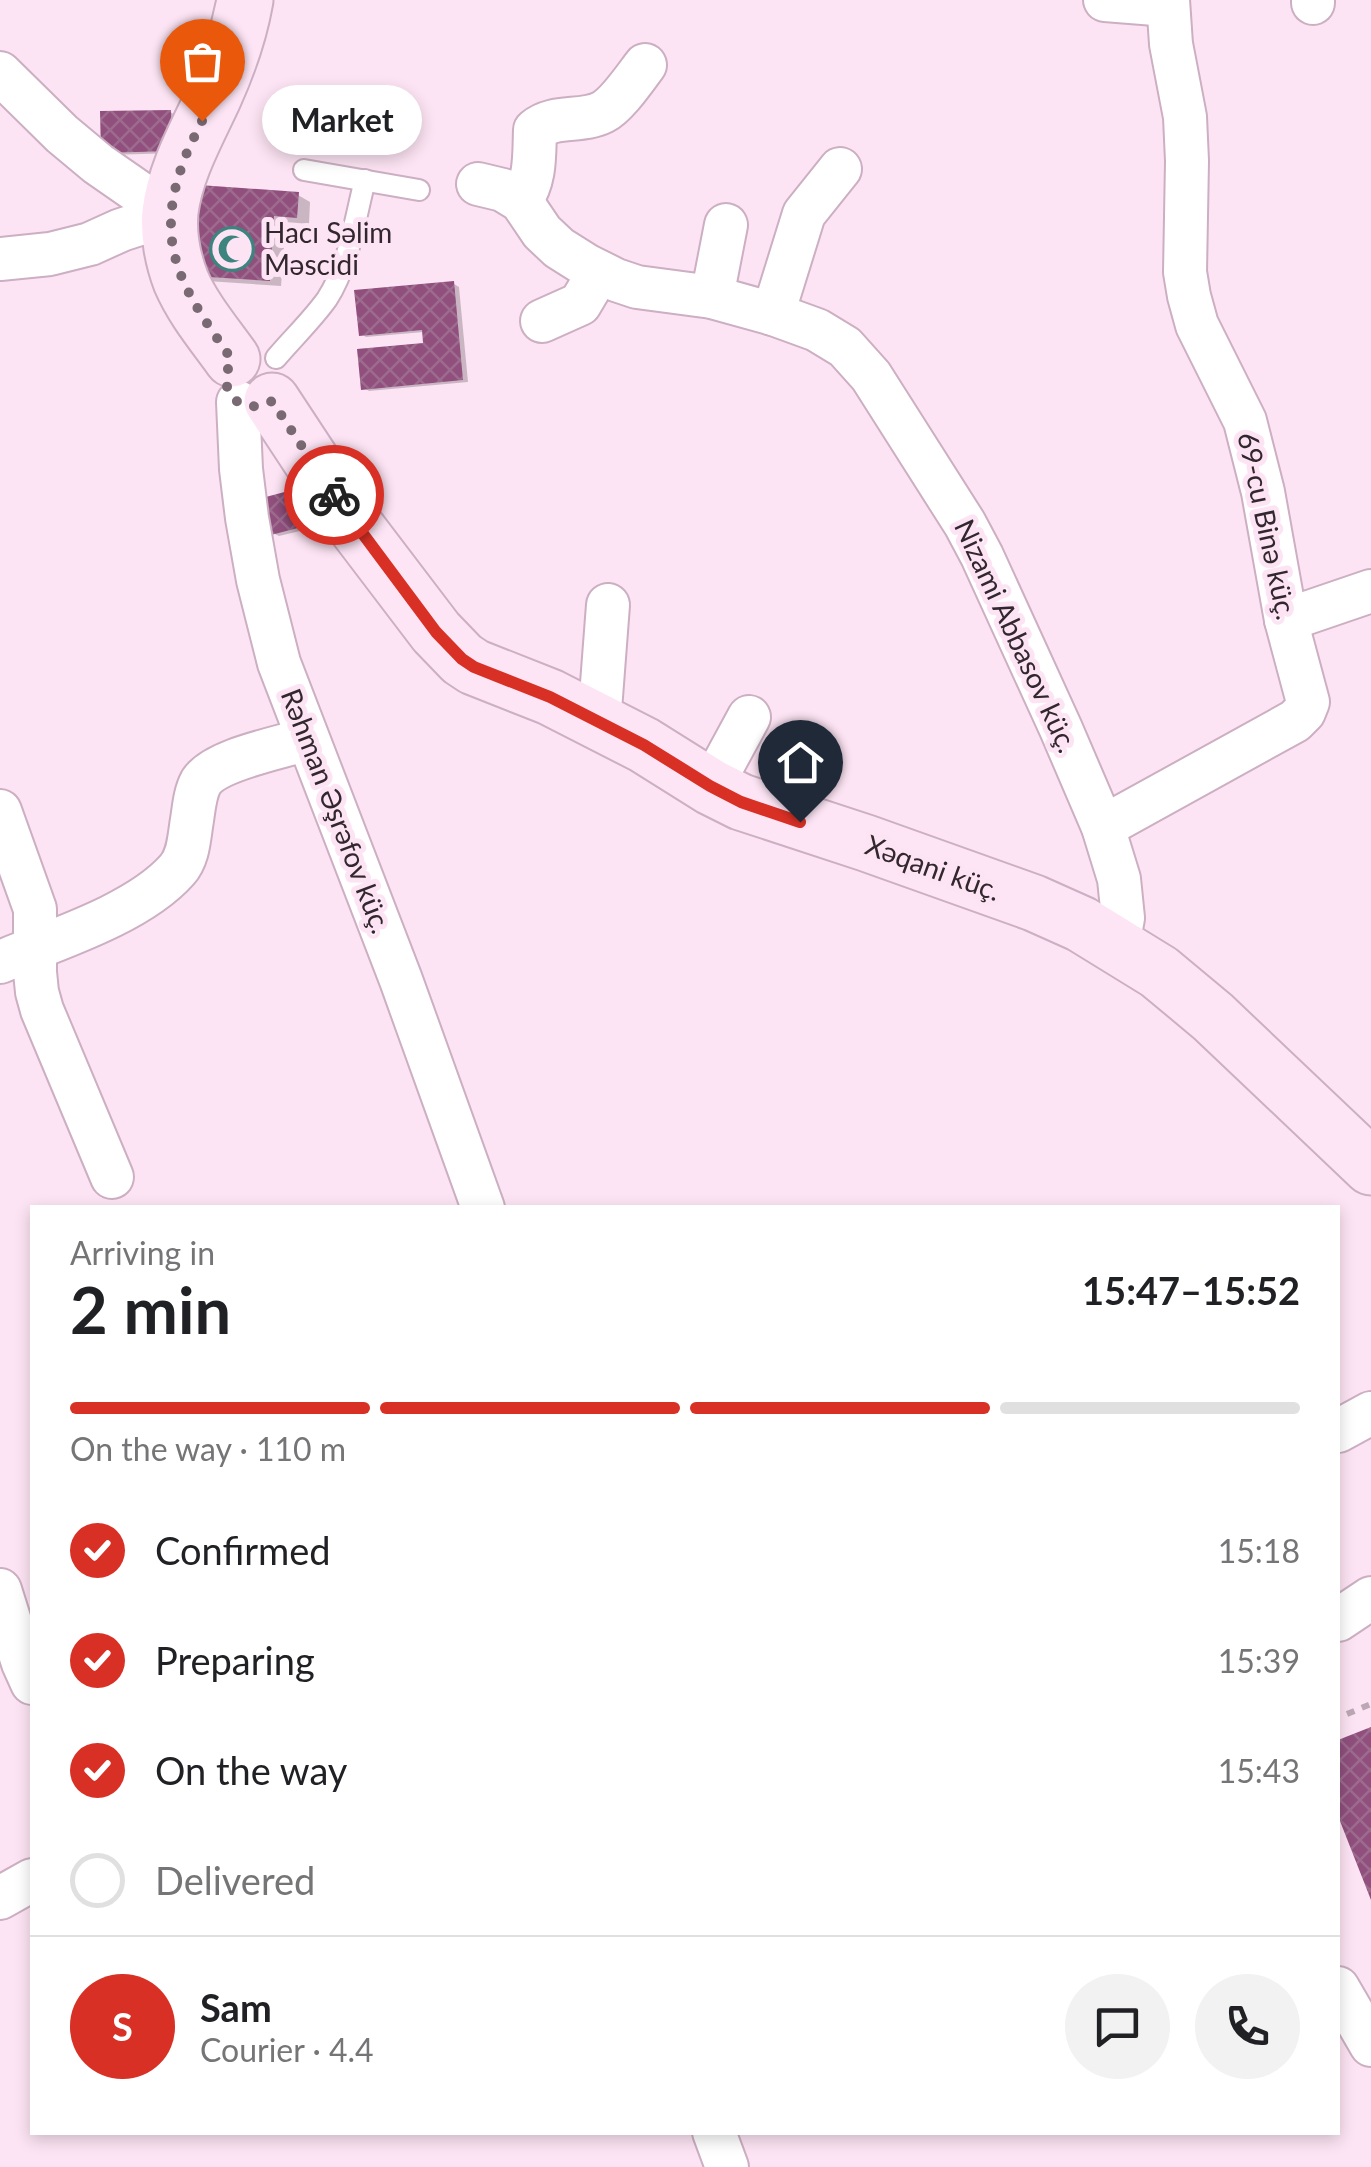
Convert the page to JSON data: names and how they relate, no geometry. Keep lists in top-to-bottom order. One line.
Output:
{"streets":{"street":["69-cu Binə küç.","Nizami Abbasov küç.","Rəhman Əşrəfov küç.","Xəqani küç."]},"crossings":[["69-cu Binə küç.","Nizami Abbasov küç."],["Nizami Abbasov küç.","Xəqani küç."],["Rəhman Əşrəfov küç.","Xəqani küç."]],"places":{"other":["Market"],"mosque":["Hacı Səlim Məscidi"]},"page":{"bubble":"Market","heading":["2 min","Arriving in","15:47–15:52"],"panel":["Sam","Courier · 4.4"],"bar":"On the way · 110 m","list":[["Confirmed","15:18"],["Preparing","15:39"],["On the way","15:43"],"Delivered"],"round":"S"}}
